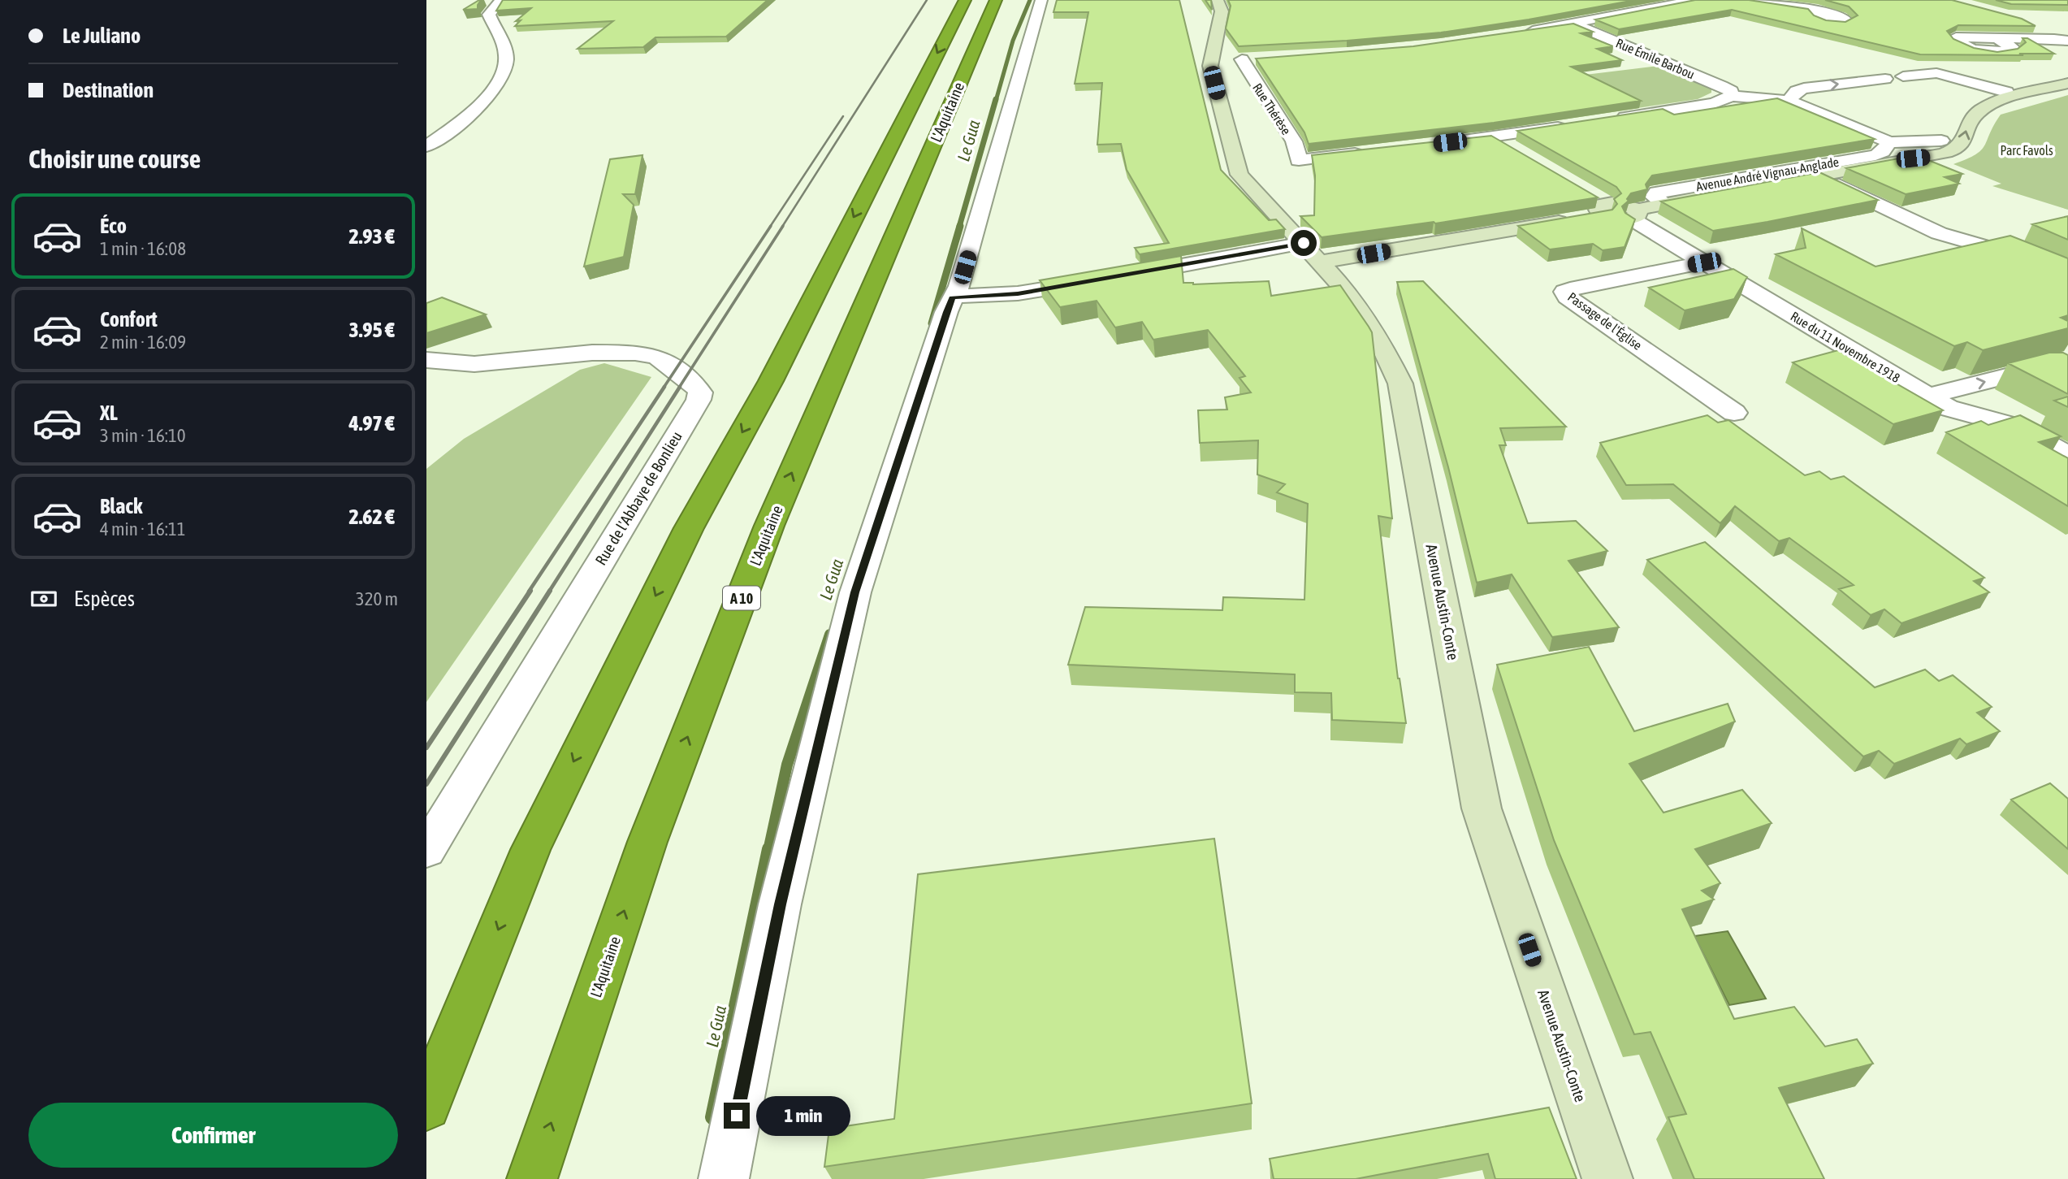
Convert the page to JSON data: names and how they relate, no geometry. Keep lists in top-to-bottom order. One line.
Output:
{"streets":{"highway":["L'Aquitaine","A 10"],"main road":["Avenue André Vignau-Anglade","Avenue Austin-Conte"],"street":["Rue Émile Barbou","Rue Thérèse","Passage de l'Église","Rue du 11 Novembre 1918","Rue de l'Abbaye de Bonlieu"]},"crossings":[["Rue Thérèse","Avenue Austin-Conte"],["Avenue André Vignau-Anglade","Rue du 11 Novembre 1918"],["Avenue André Vignau-Anglade","Avenue Austin-Conte"],["Passage de l'Église","Rue du 11 Novembre 1918"]],"water":["Le Gua"],"parks":["Parc Favols"],"page":{"banner":["Le Juliano","Destination"],"heading":"Choisir une course","list":[{"name":"Éco","note":"1 min · 16:08","value":"2.93 €"},{"name":"Confort","note":"2 min · 16:09","value":"3.95 €"},{"name":"XL","note":"3 min · 16:10","value":"4.97 €"},{"name":"Black","note":"4 min · 16:11","value":"2.62 €"}],"pay":["Espèces","320 m"],"buttons":"Confirmer","bubble":"1 min"}}
